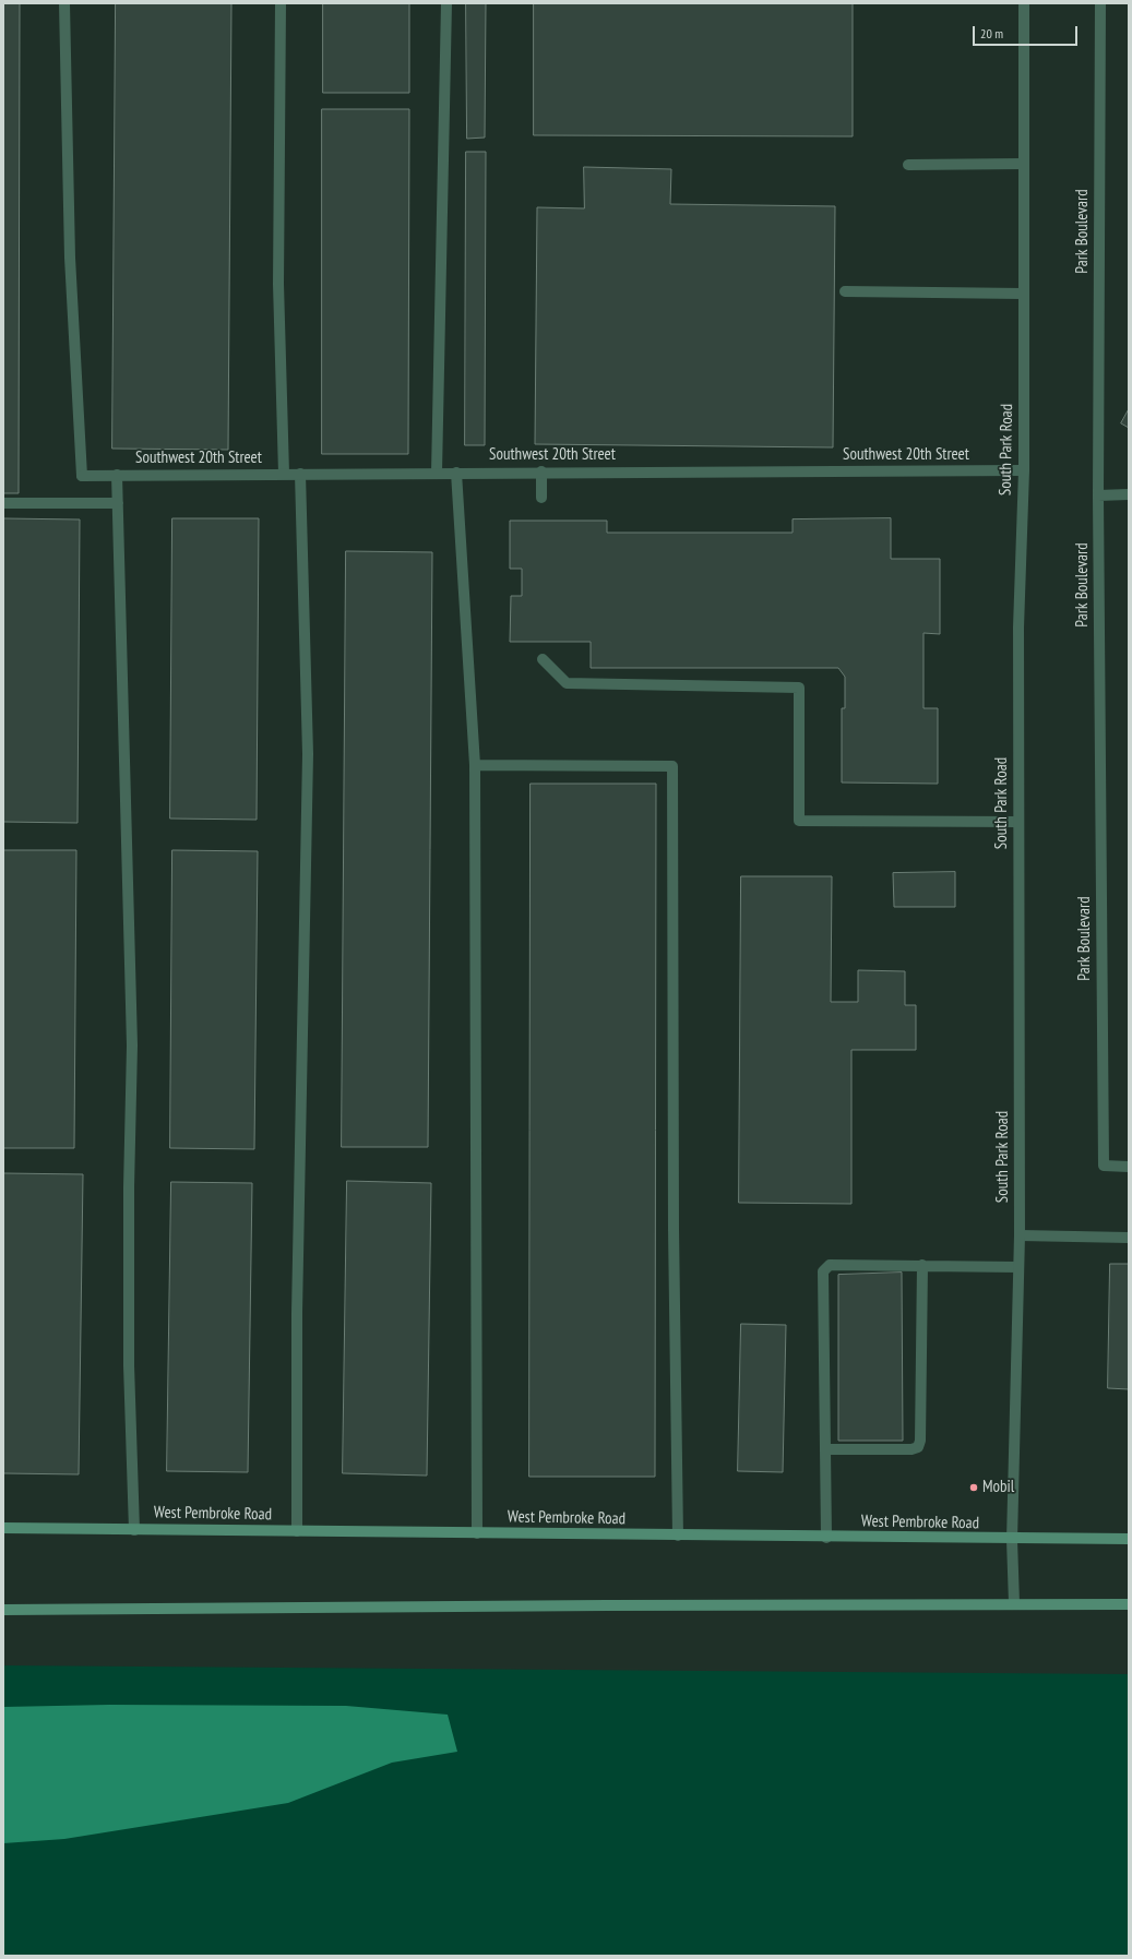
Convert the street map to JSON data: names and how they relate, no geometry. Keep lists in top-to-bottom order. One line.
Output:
{"streets":{"main road":["West Pembroke Road"],"street":["Park Boulevard","South Park Road","Southwest 20th Street"]},"crossings":[["South Park Road","Southwest 20th Street"],["South Park Road","West Pembroke Road"]],"places":["Mobil"],"scale_bar":"20 m"}
